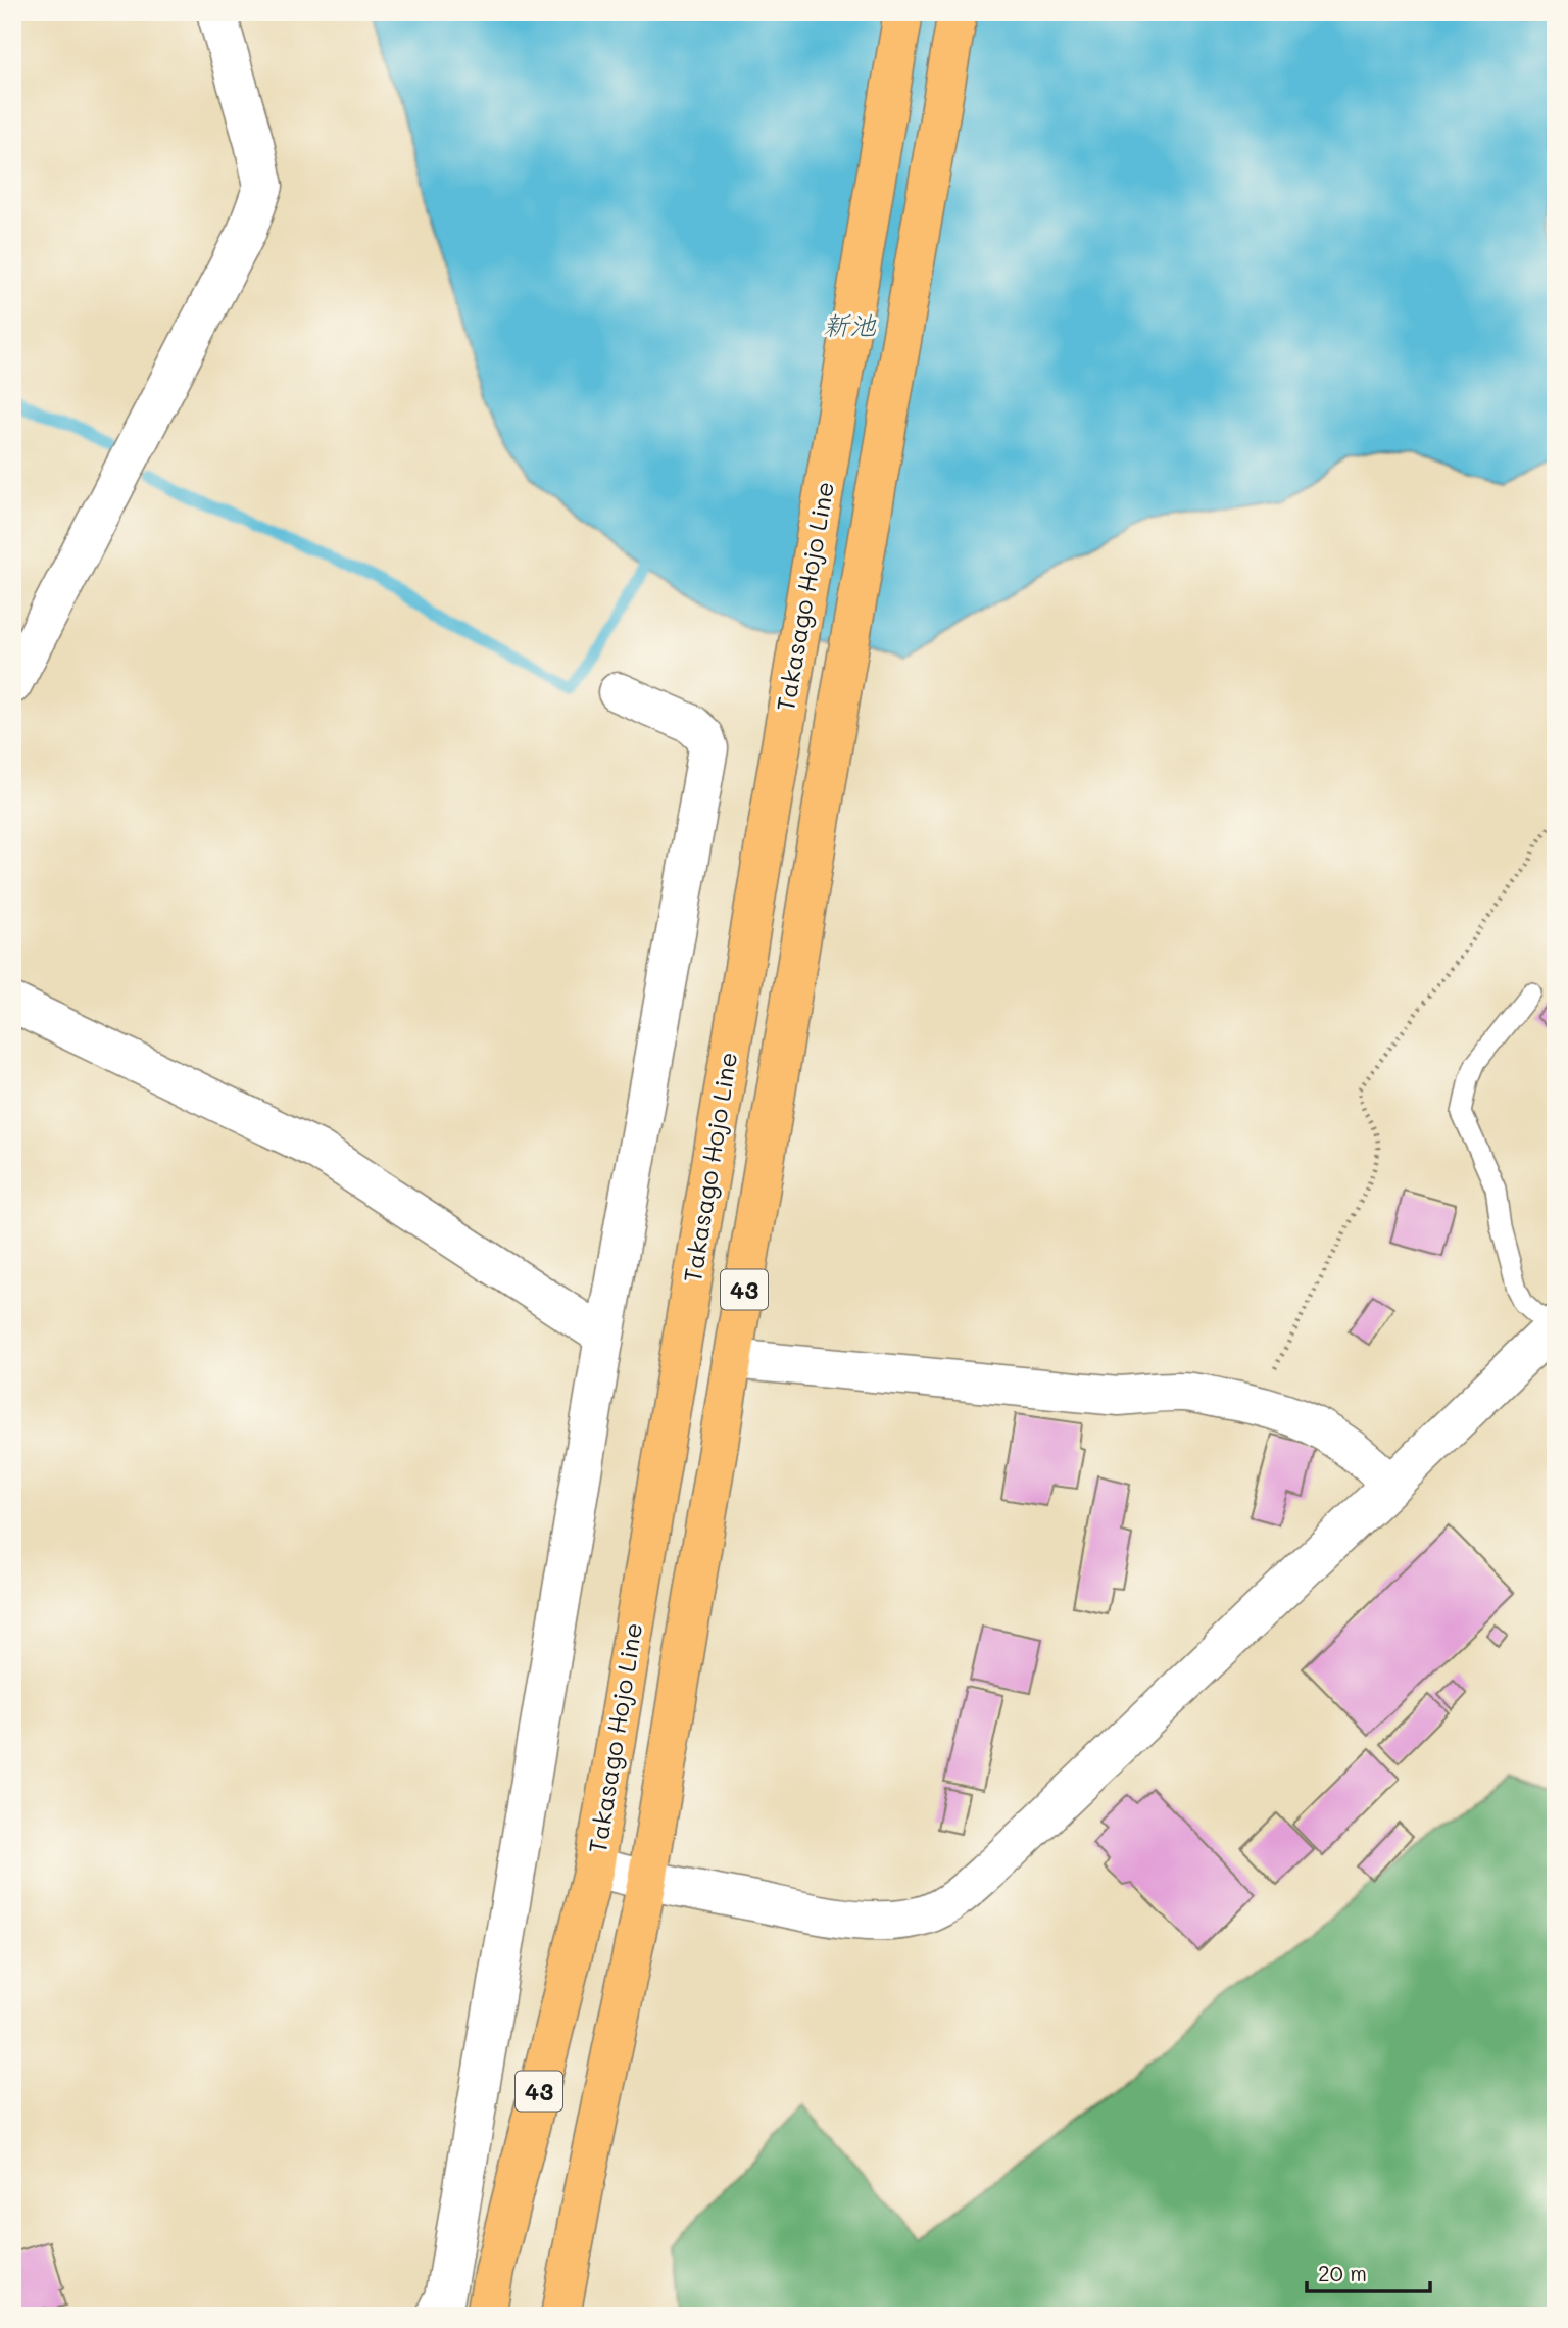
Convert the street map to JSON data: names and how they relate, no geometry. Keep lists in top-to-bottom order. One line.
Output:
{"streets":{"main road":["Takasago Hojo Line","43"]},"water":["新池"],"scale_bar":"20 m"}
